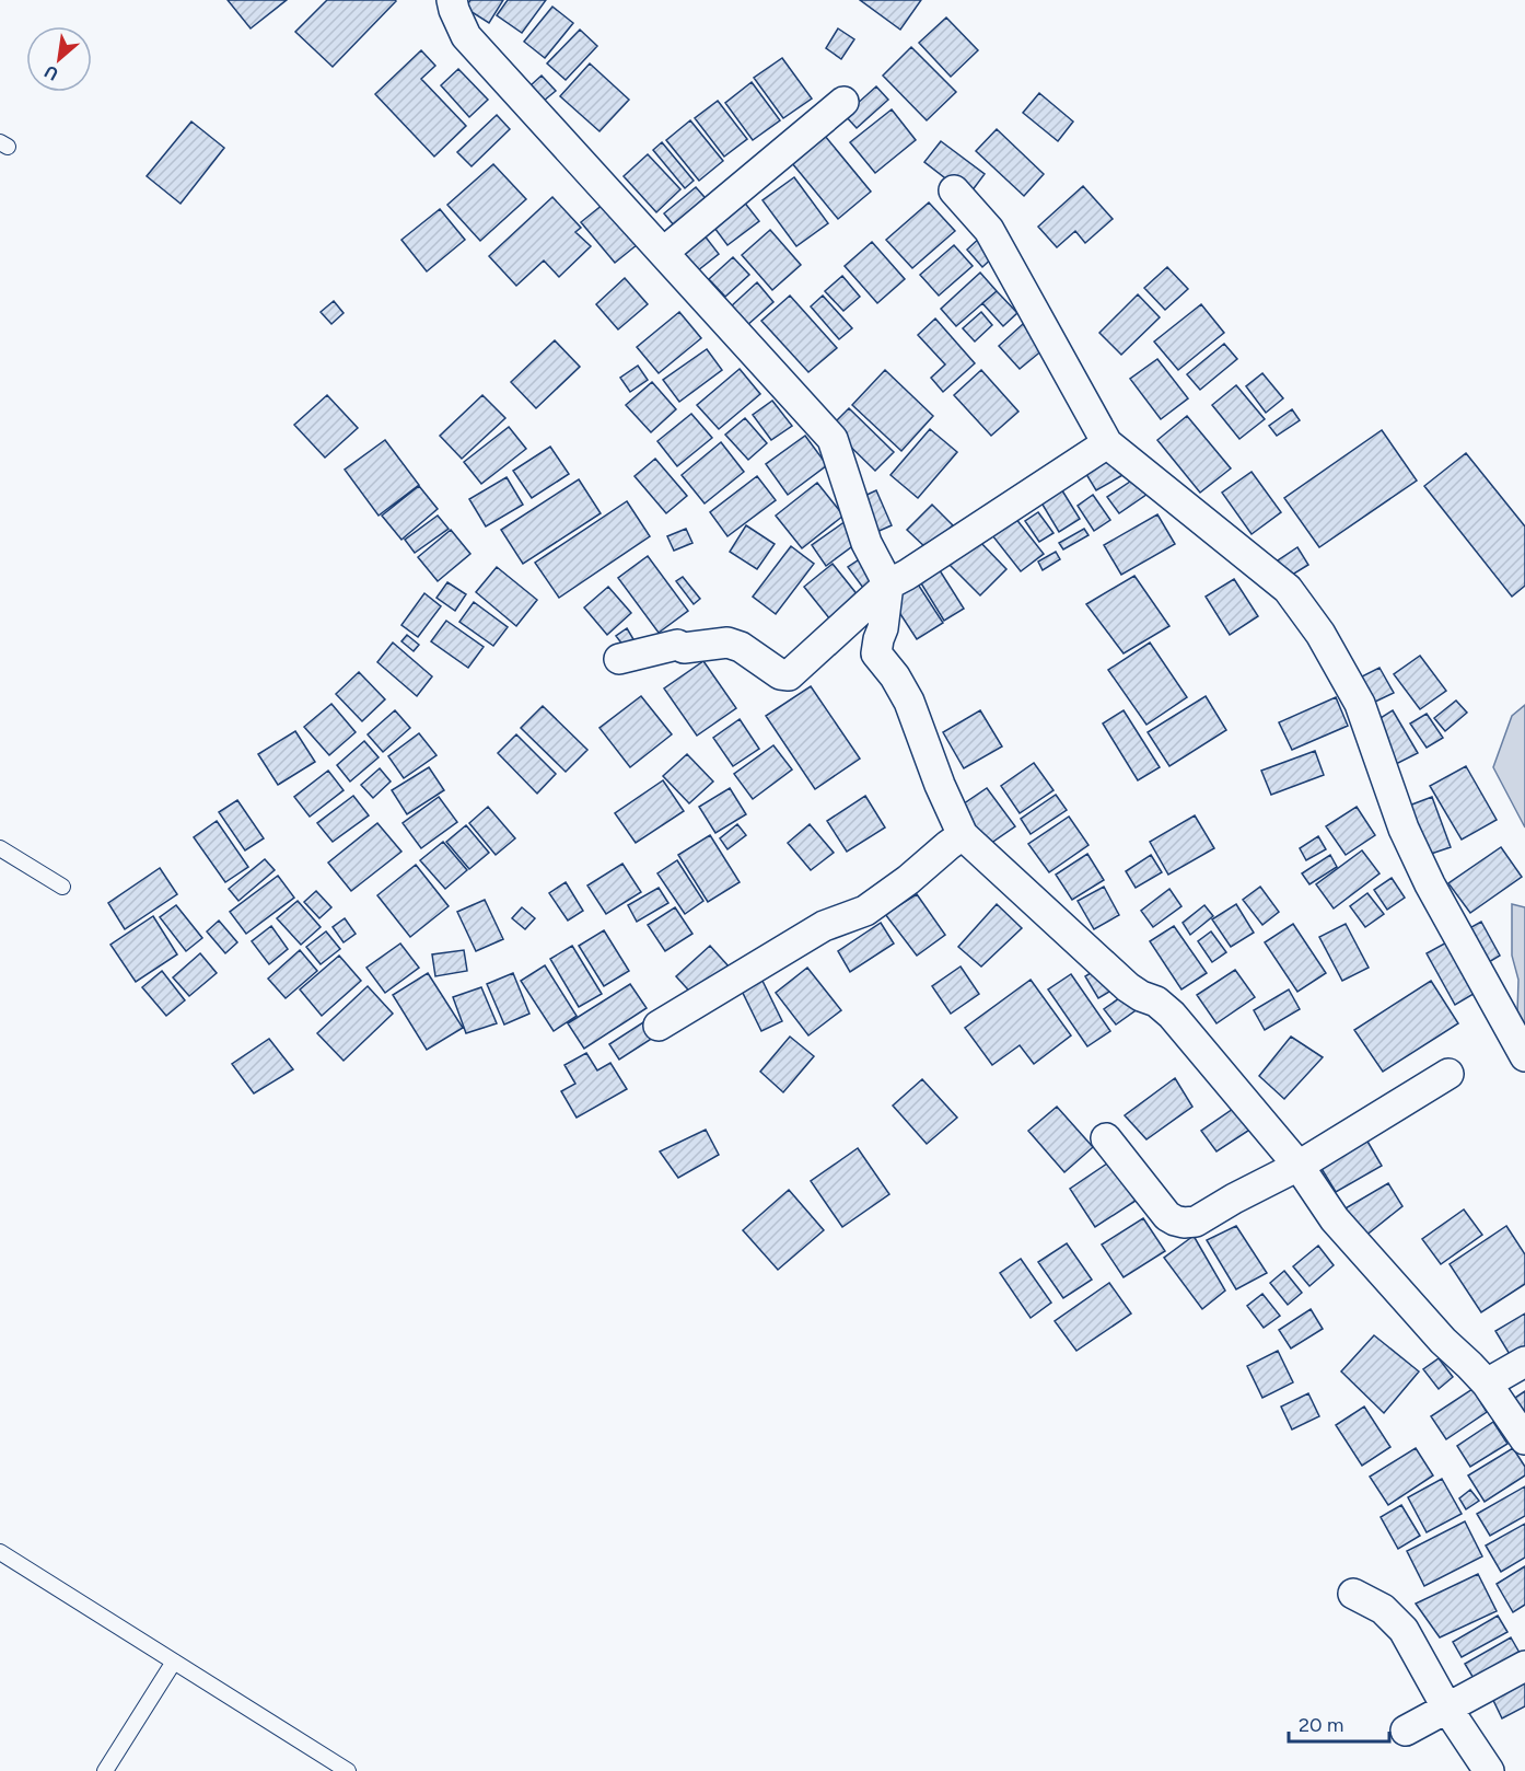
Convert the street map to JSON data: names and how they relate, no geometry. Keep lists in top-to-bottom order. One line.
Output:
{"scale_bar":"20 m","north":"bottom left"}
